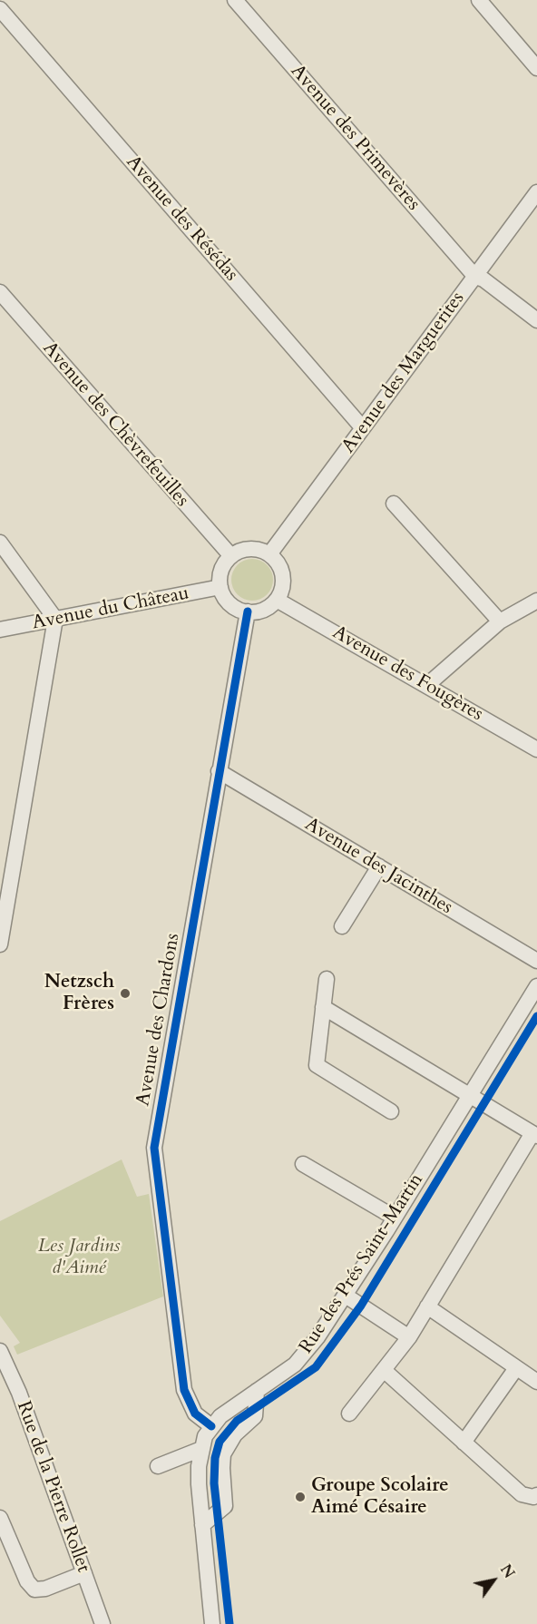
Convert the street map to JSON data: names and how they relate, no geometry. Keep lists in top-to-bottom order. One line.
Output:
{"streets":{"street":["Avenue des Primevères","Avenue des Résédas","Avenue des Marguerites","Avenue des Chèvrefeuilles","Avenue du Château","Avenue des Fougères","Avenue des Jacinthes","Avenue des Chardons","Rue des Prés Saint-Martin","Rue de la Pierre Rollet"]},"crossings":[["Avenue des Primevères","Avenue des Marguerites"],["Avenue des Résédas","Avenue des Marguerites"],["Avenue des Marguerites","Avenue des Chèvrefeuilles"],["Avenue des Marguerites","Avenue du Château"],["Avenue des Marguerites","Avenue des Fougères"],["Avenue des Marguerites","Avenue des Chardons"],["Avenue des Chèvrefeuilles","Avenue du Château"],["Avenue des Chèvrefeuilles","Avenue des Fougères"],["Avenue des Chèvrefeuilles","Avenue des Chardons"],["Avenue du Château","Avenue des Fougères"],["Avenue du Château","Avenue des Chardons"],["Avenue des Fougères","Avenue des Chardons"],["Avenue des Jacinthes","Avenue des Chardons"],["Avenue des Chardons","Rue des Prés Saint-Martin"]],"parks":["Les Jardins d'Aimé"],"places":["Netzsch Frères","Groupe Scolaire Aimé Césaire"],"north":"top right"}
